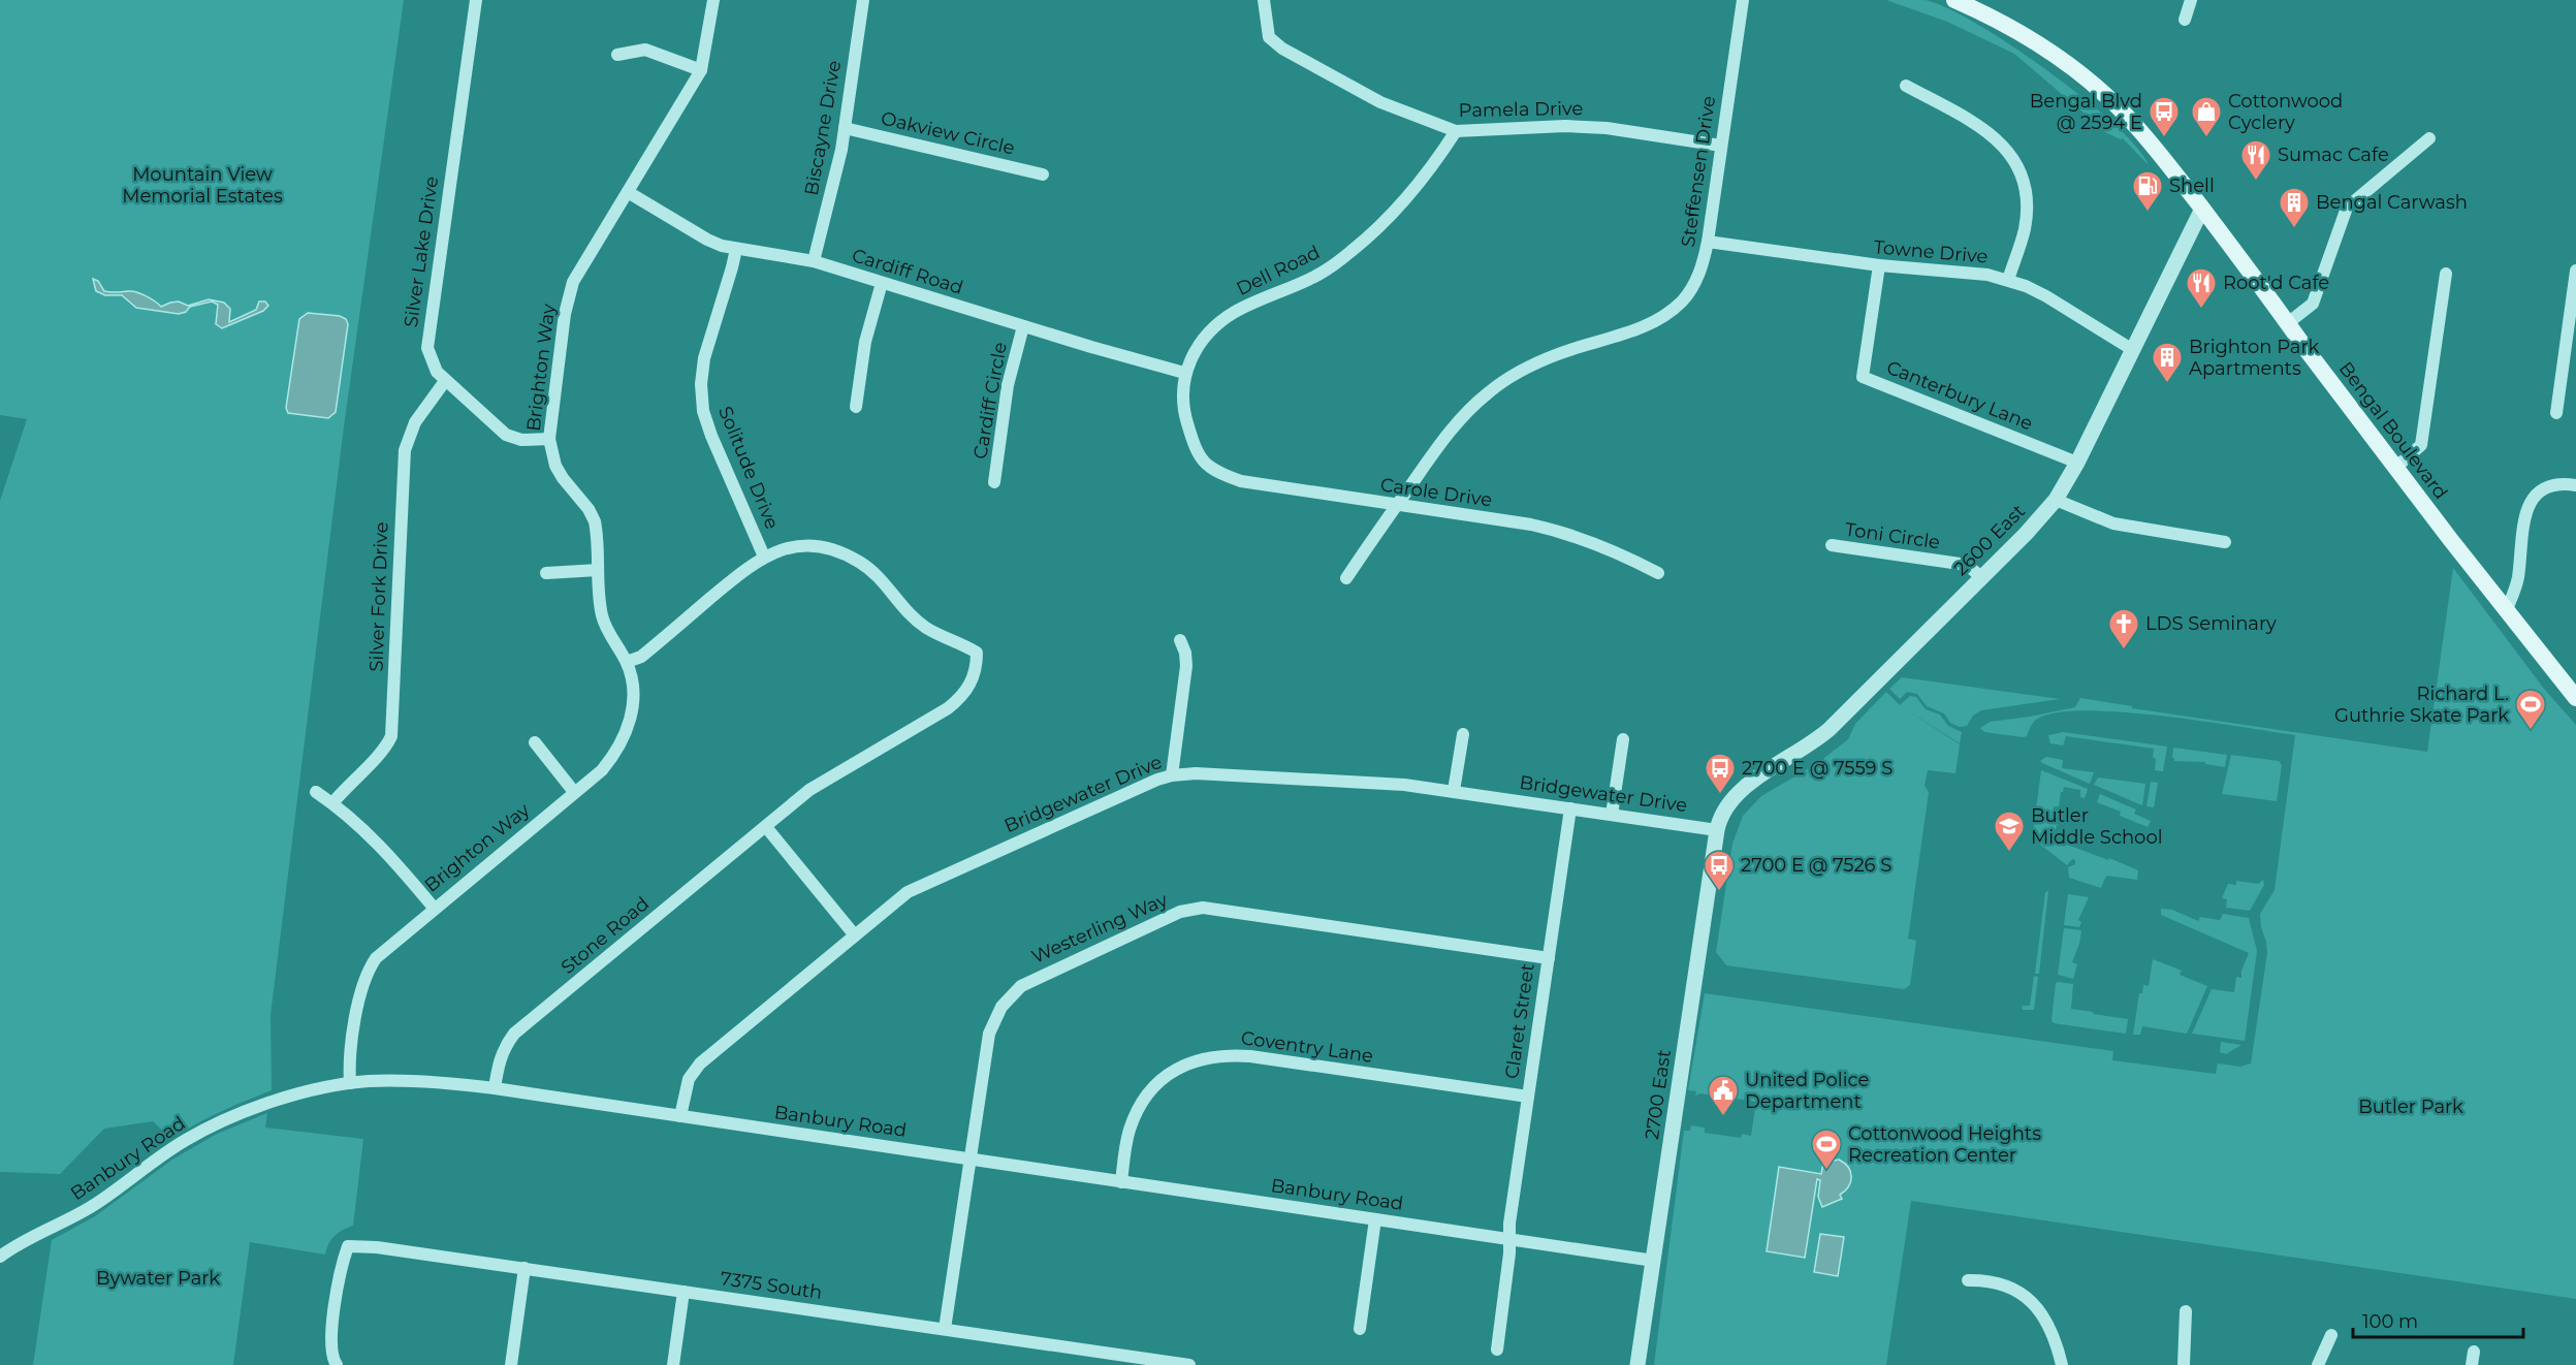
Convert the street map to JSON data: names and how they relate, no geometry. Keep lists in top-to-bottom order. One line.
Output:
{"streets":{"main road":["Bengal Boulevard"],"street":["Pamela Drive","Biscayne Drive","Oakview Circle","Steffensen Drive","Silver Lake Drive","Towne Drive","Dell Road","Cardiff Road","Brighton Way","Canterbury Lane","Cardiff Circle","Solitude Drive","Carole Drive","Toni Circle","2600 East","Silver Fork Drive","Bridgewater Drive","Westerling Way","Stone Road","Claret Street","Coventry Lane","2700 East","Banbury Road","7375 South"]},"crossings":[["Pamela Drive","Steffensen Drive"],["Pamela Drive","Dell Road"],["Biscayne Drive","Oakview Circle"],["Biscayne Drive","Cardiff Road"],["Steffensen Drive","Towne Drive"],["Steffensen Drive","Carole Drive"],["Silver Lake Drive","Brighton Way"],["Silver Lake Drive","Silver Fork Drive"],["Towne Drive","Canterbury Lane"],["Towne Drive","2600 East"],["Dell Road","Cardiff Road"],["Dell Road","Carole Drive"],["Cardiff Road","Brighton Way"],["Cardiff Road","Cardiff Circle"],["Cardiff Road","Solitude Drive"],["Brighton Way","Banbury Road"],["Canterbury Lane","2600 East"],["Bengal Boulevard","2600 East"],["Solitude Drive","Stone Road"],["Toni Circle","2600 East"],["2600 East","Bridgewater Drive"],["2600 East","2700 East"],["Bridgewater Drive","Claret Street"],["Bridgewater Drive","2700 East"],["Bridgewater Drive","Banbury Road"],["Westerling Way","Claret Street"],["Westerling Way","Banbury Road"],["Westerling Way","7375 South"],["Stone Road","Banbury Road"],["Claret Street","Coventry Lane"],["Claret Street","Banbury Road"],["Coventry Lane","Banbury Road"],["2700 East","Banbury Road"]],"parks":["Mountain View Memorial Estates","Butler Park","Bywater Park"],"places":{"bus stop":["Bengal Blvd @ 2594 E","2700 E @ 7559 S","2700 E @ 7526 S"],"shop":["Cottonwood Cyclery"],"restaurant":["Sumac Cafe","Root'd Cafe"],"fuel station":["Shell"],"building":["Bengal Carwash","Brighton Park Apartments"],"church":["LDS Seminary"],"sports":["Richard L. Guthrie Skate Park","Cottonwood Heights Recreation Center"],"school or university":["Butler Middle School"],"public building":["United Police Department"]},"scale_bar":"100 m"}
